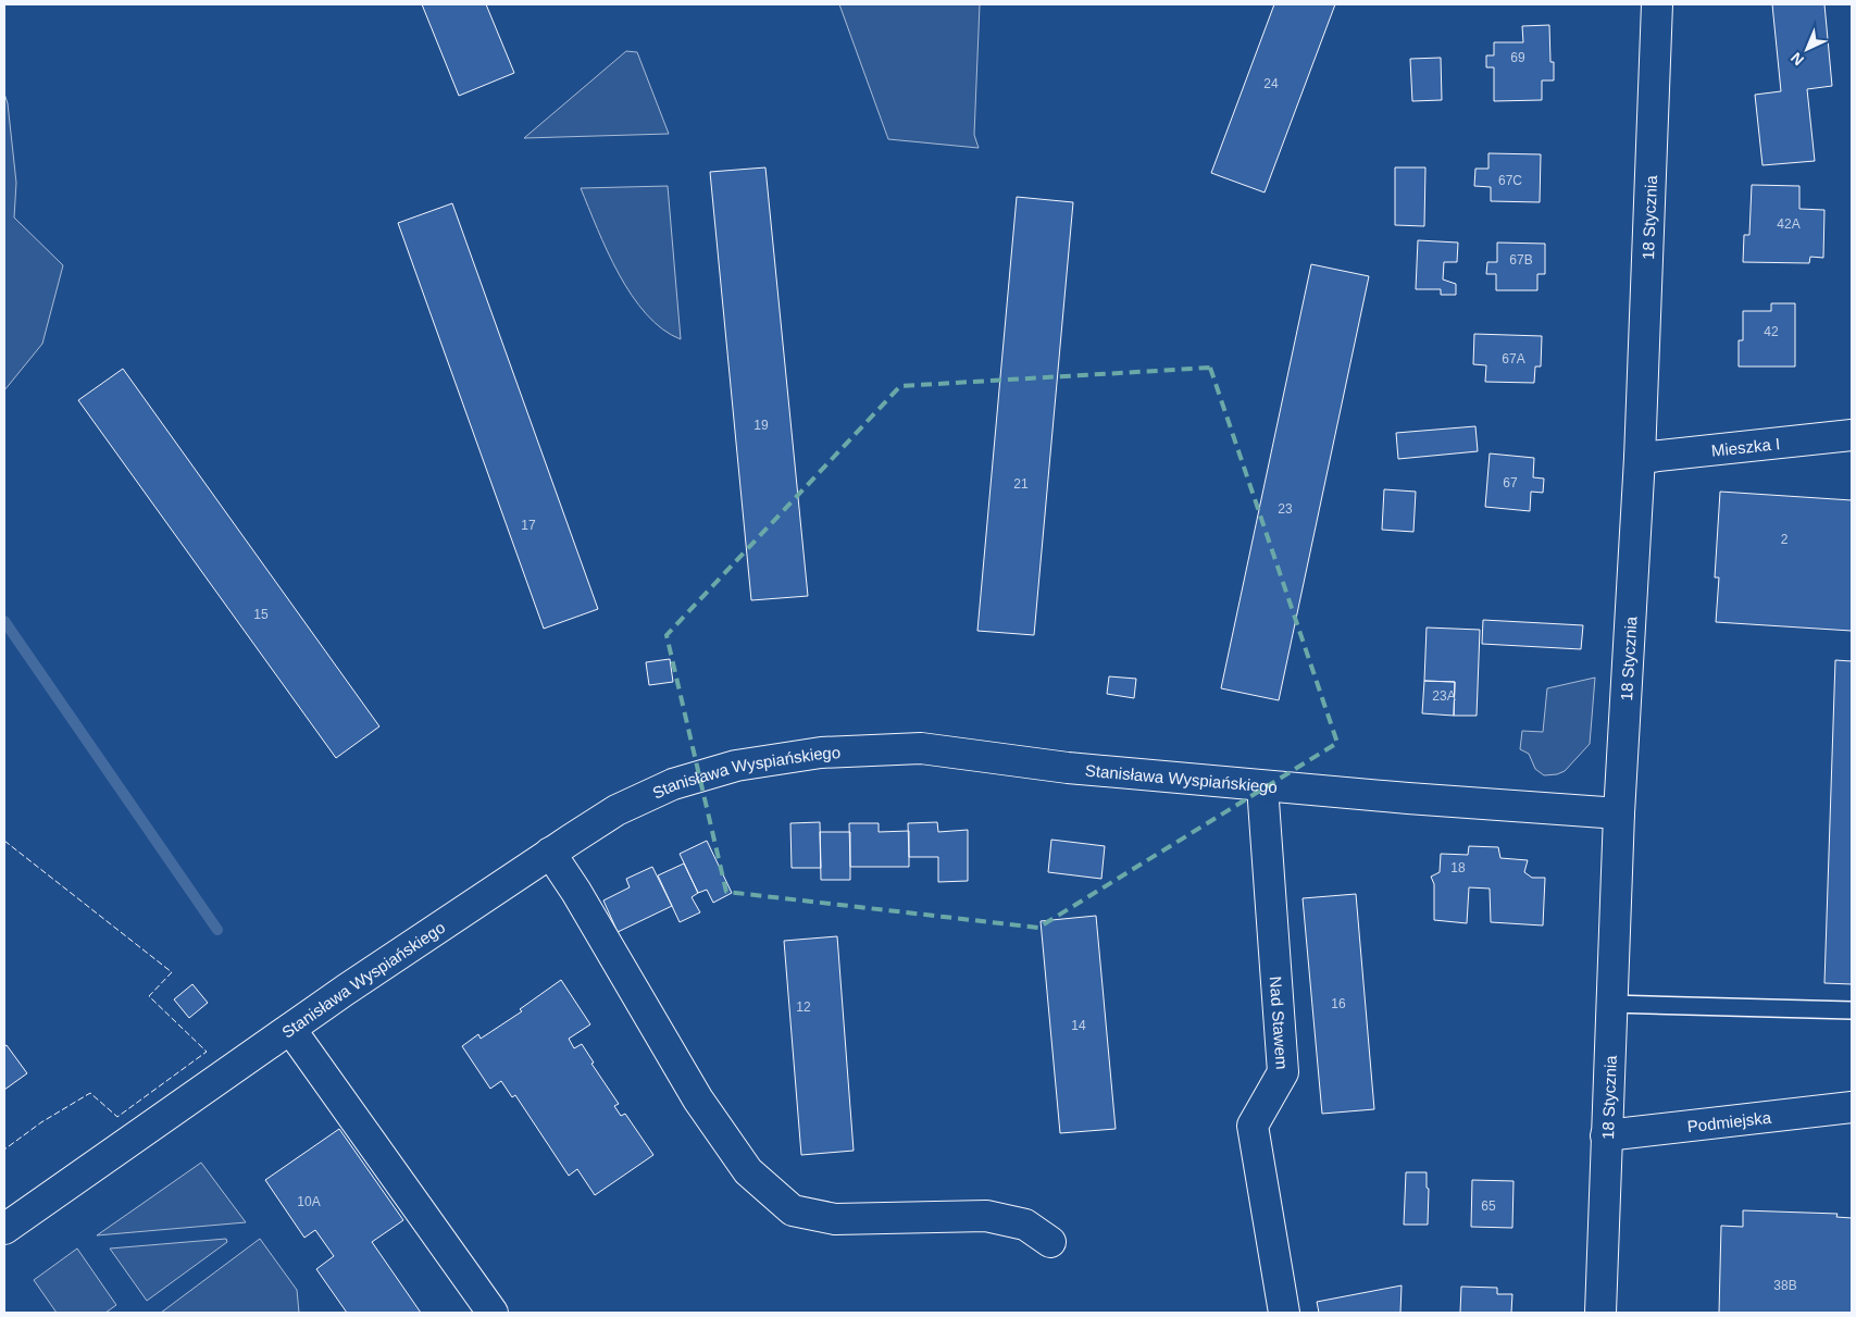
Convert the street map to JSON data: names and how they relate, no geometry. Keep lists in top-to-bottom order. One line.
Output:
{"streets":{"street":["18 Stycznia","Mieszka I","Stanisława Wyspiańskiego","Nad Stawem","Podmiejska"]},"crossings":[["18 Stycznia","Mieszka I"],["18 Stycznia","Stanisława Wyspiańskiego"],["18 Stycznia","Podmiejska"],["Stanisława Wyspiańskiego","Nad Stawem"]],"house_numbers":["69","24","67C","42A","67B","42","67A","19","67","21","23","17","2","15","23A","18","16","12","14","10A","65","38B"],"north":"bottom left"}
